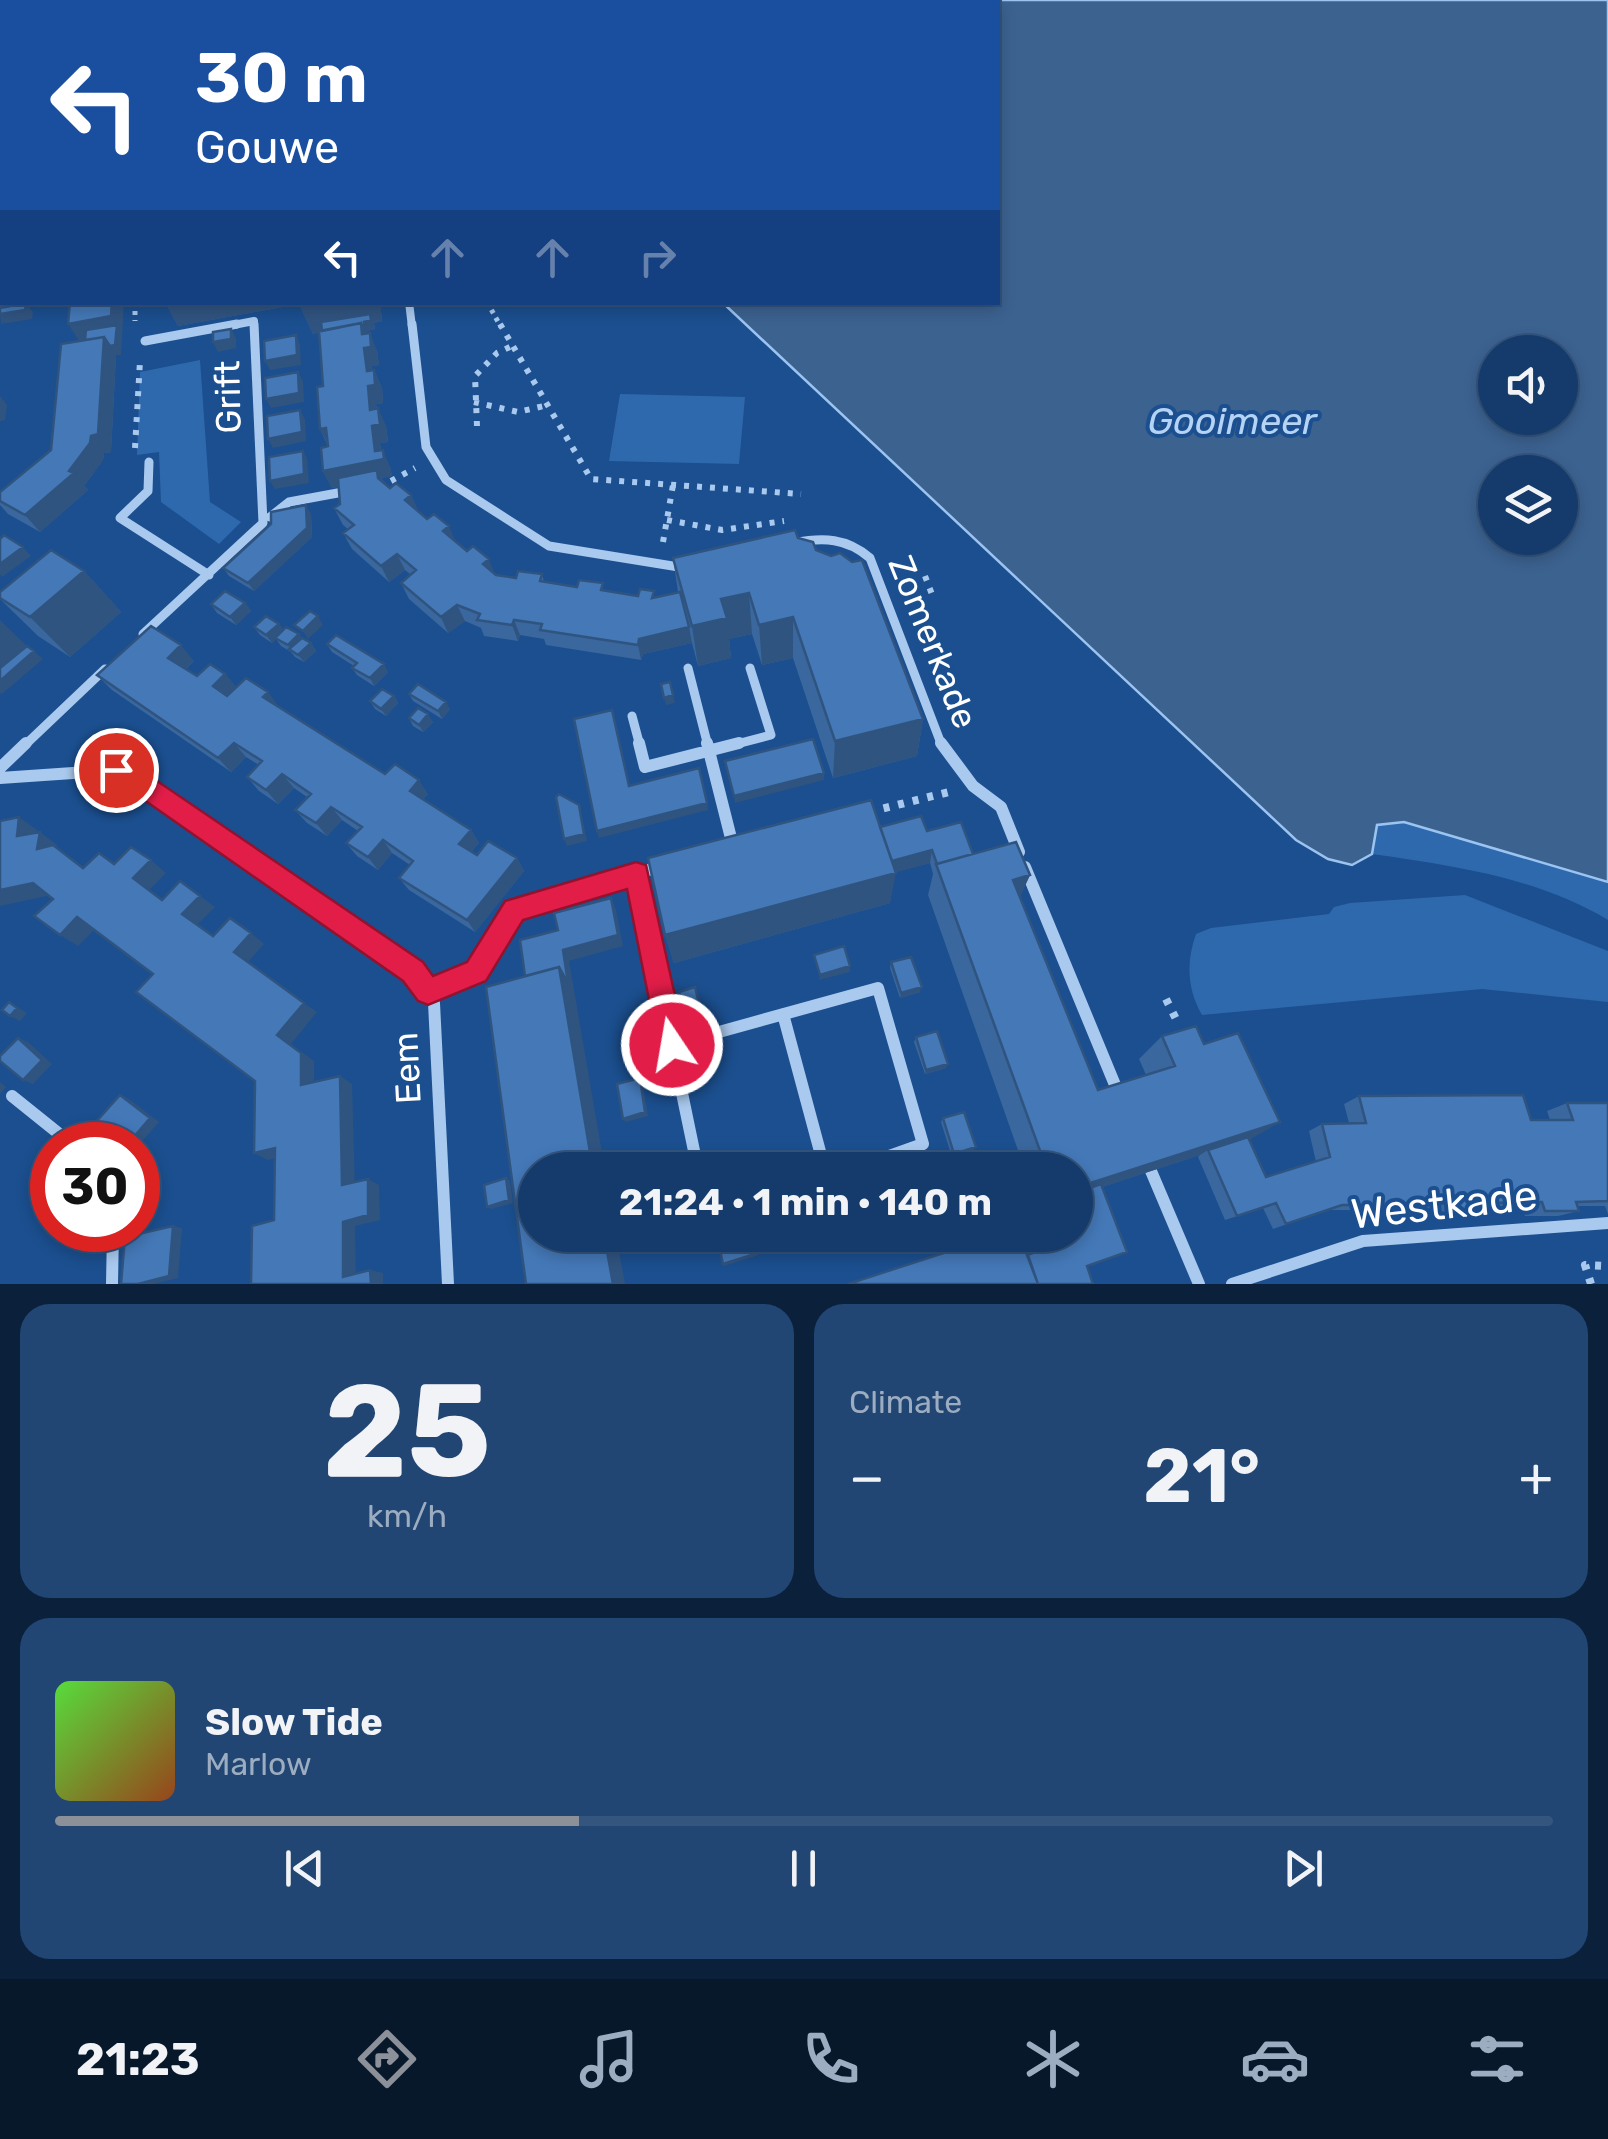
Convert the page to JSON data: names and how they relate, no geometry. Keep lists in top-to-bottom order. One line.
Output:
{"streets":{"street":["Grift","Zomerkade","Eem","Westkade"]},"water":["Gooimeer"],"page":{"turn":["30 m","Gouwe"],"limit":"30","trip":"21:24 · 1 min · 140 m","tile":[["25","km/h"],"Climate"],"heat":["−","21°","+"],"song":["Slow Tide","Marlow"],"tabs":"21:23"}}
